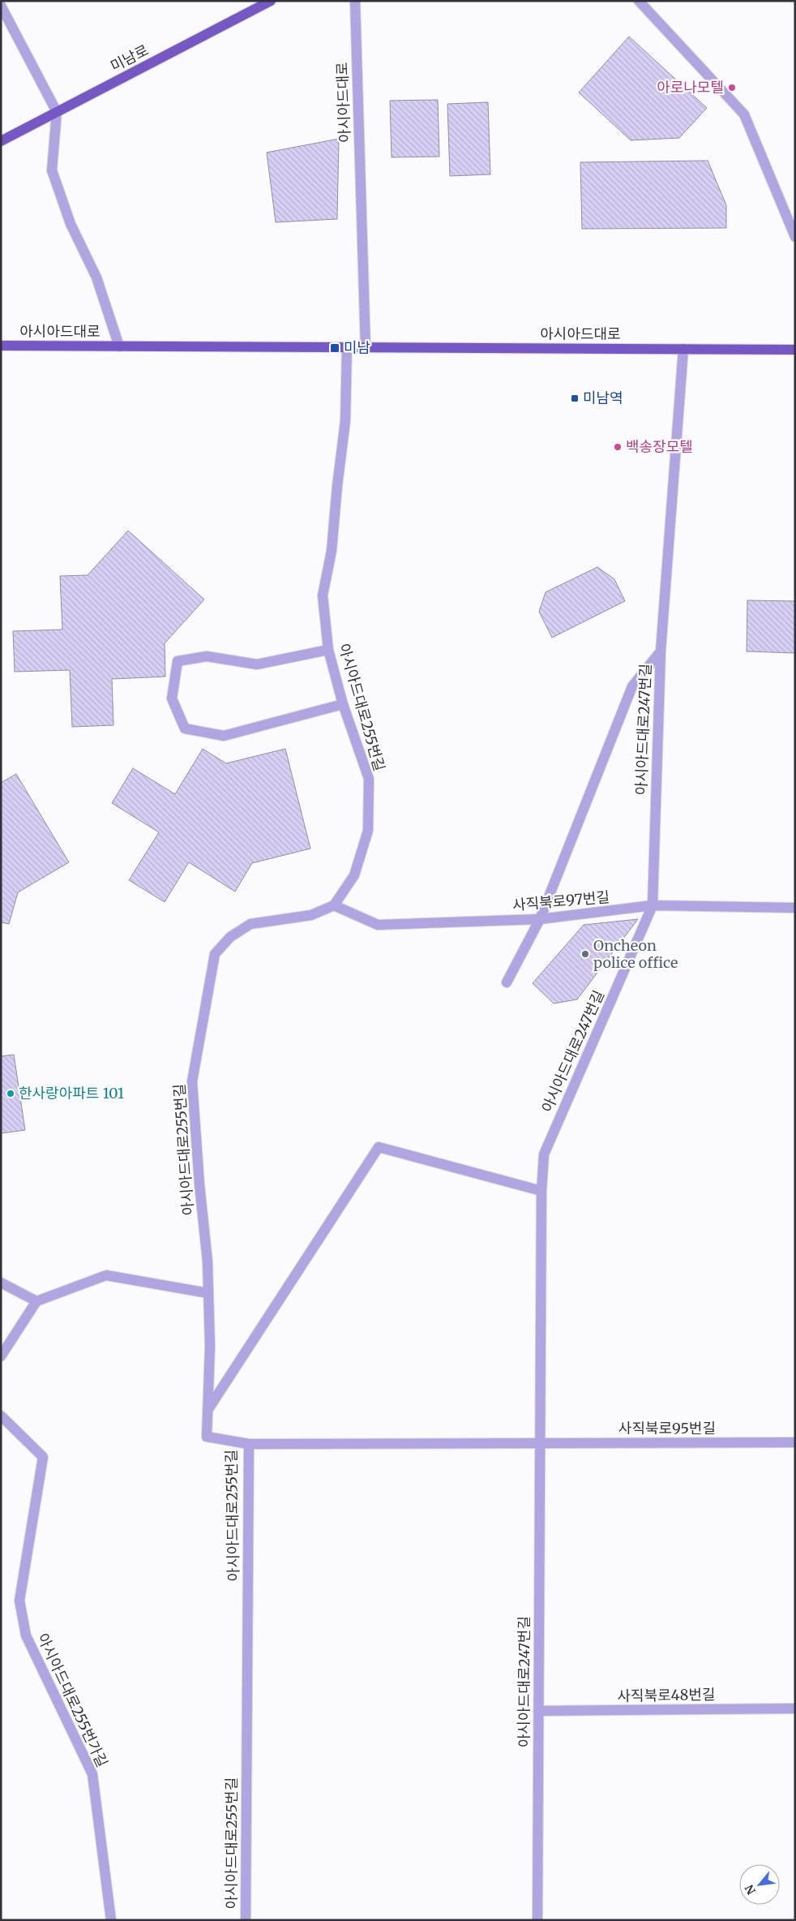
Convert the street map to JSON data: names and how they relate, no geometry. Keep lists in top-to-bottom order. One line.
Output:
{"streets":{"main road":["미남로","아시아드대로"],"street":["아시아드대로255번길","아시아드대로247번길","사직북로97번길","사직북로95번길","사직북로48번길","아시아드대로255번가길"]},"crossings":[["미남로","아시아드대로"],["아시아드대로","아시아드대로255번길"],["아시아드대로","아시아드대로247번길"],["아시아드대로255번길","사직북로97번길"],["아시아드대로247번길","사직북로97번길"],["아시아드대로247번길","사직북로95번길"],["아시아드대로247번길","사직북로48번길"]],"places":{"other":["아로나모텔","백송장모텔","Oncheon police office","한사랑아파트 101"],"transit":["미남","미남역"]},"north":"bottom left"}
